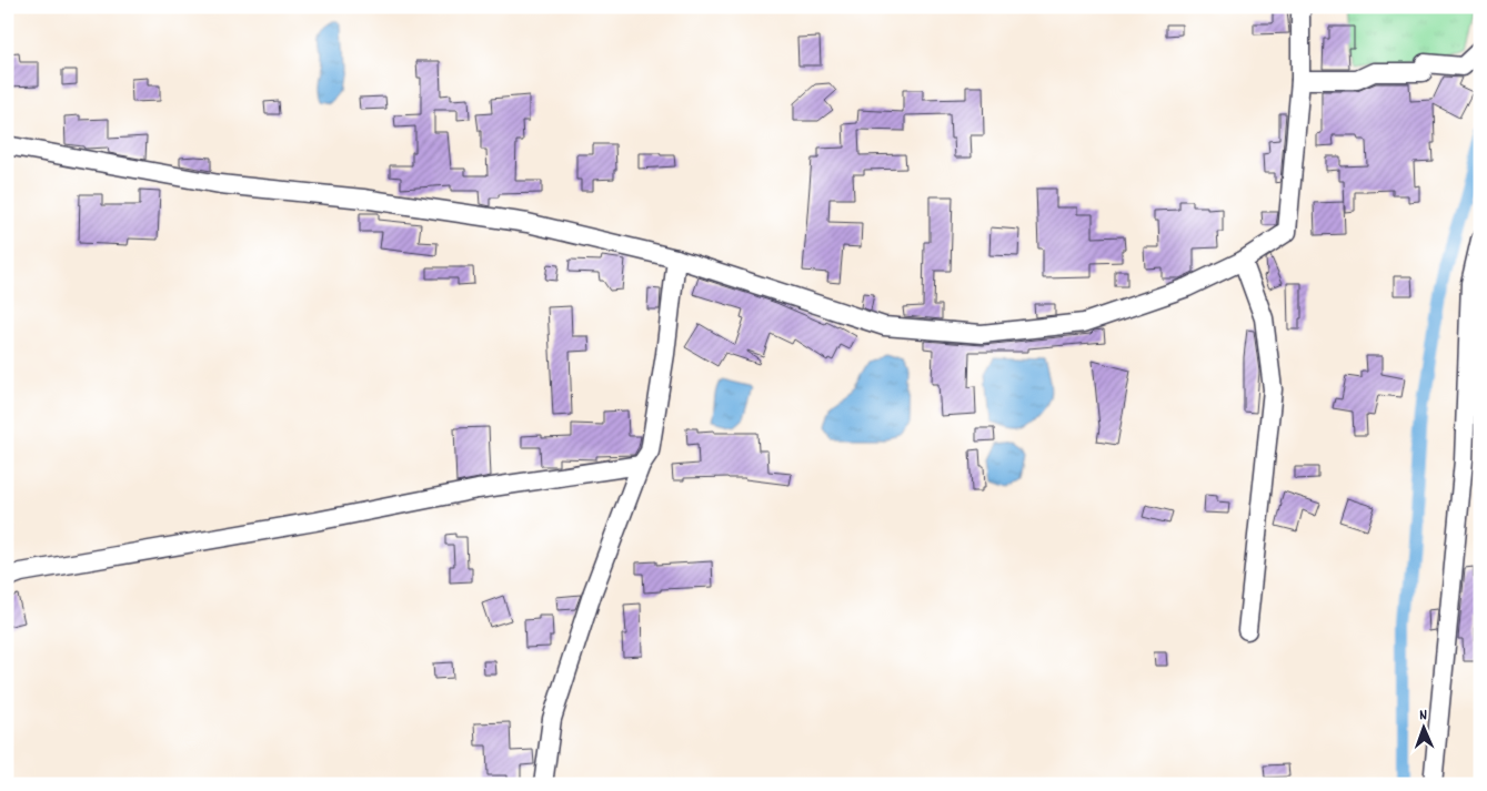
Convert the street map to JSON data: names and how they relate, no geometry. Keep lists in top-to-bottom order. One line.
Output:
{"north":"top"}
